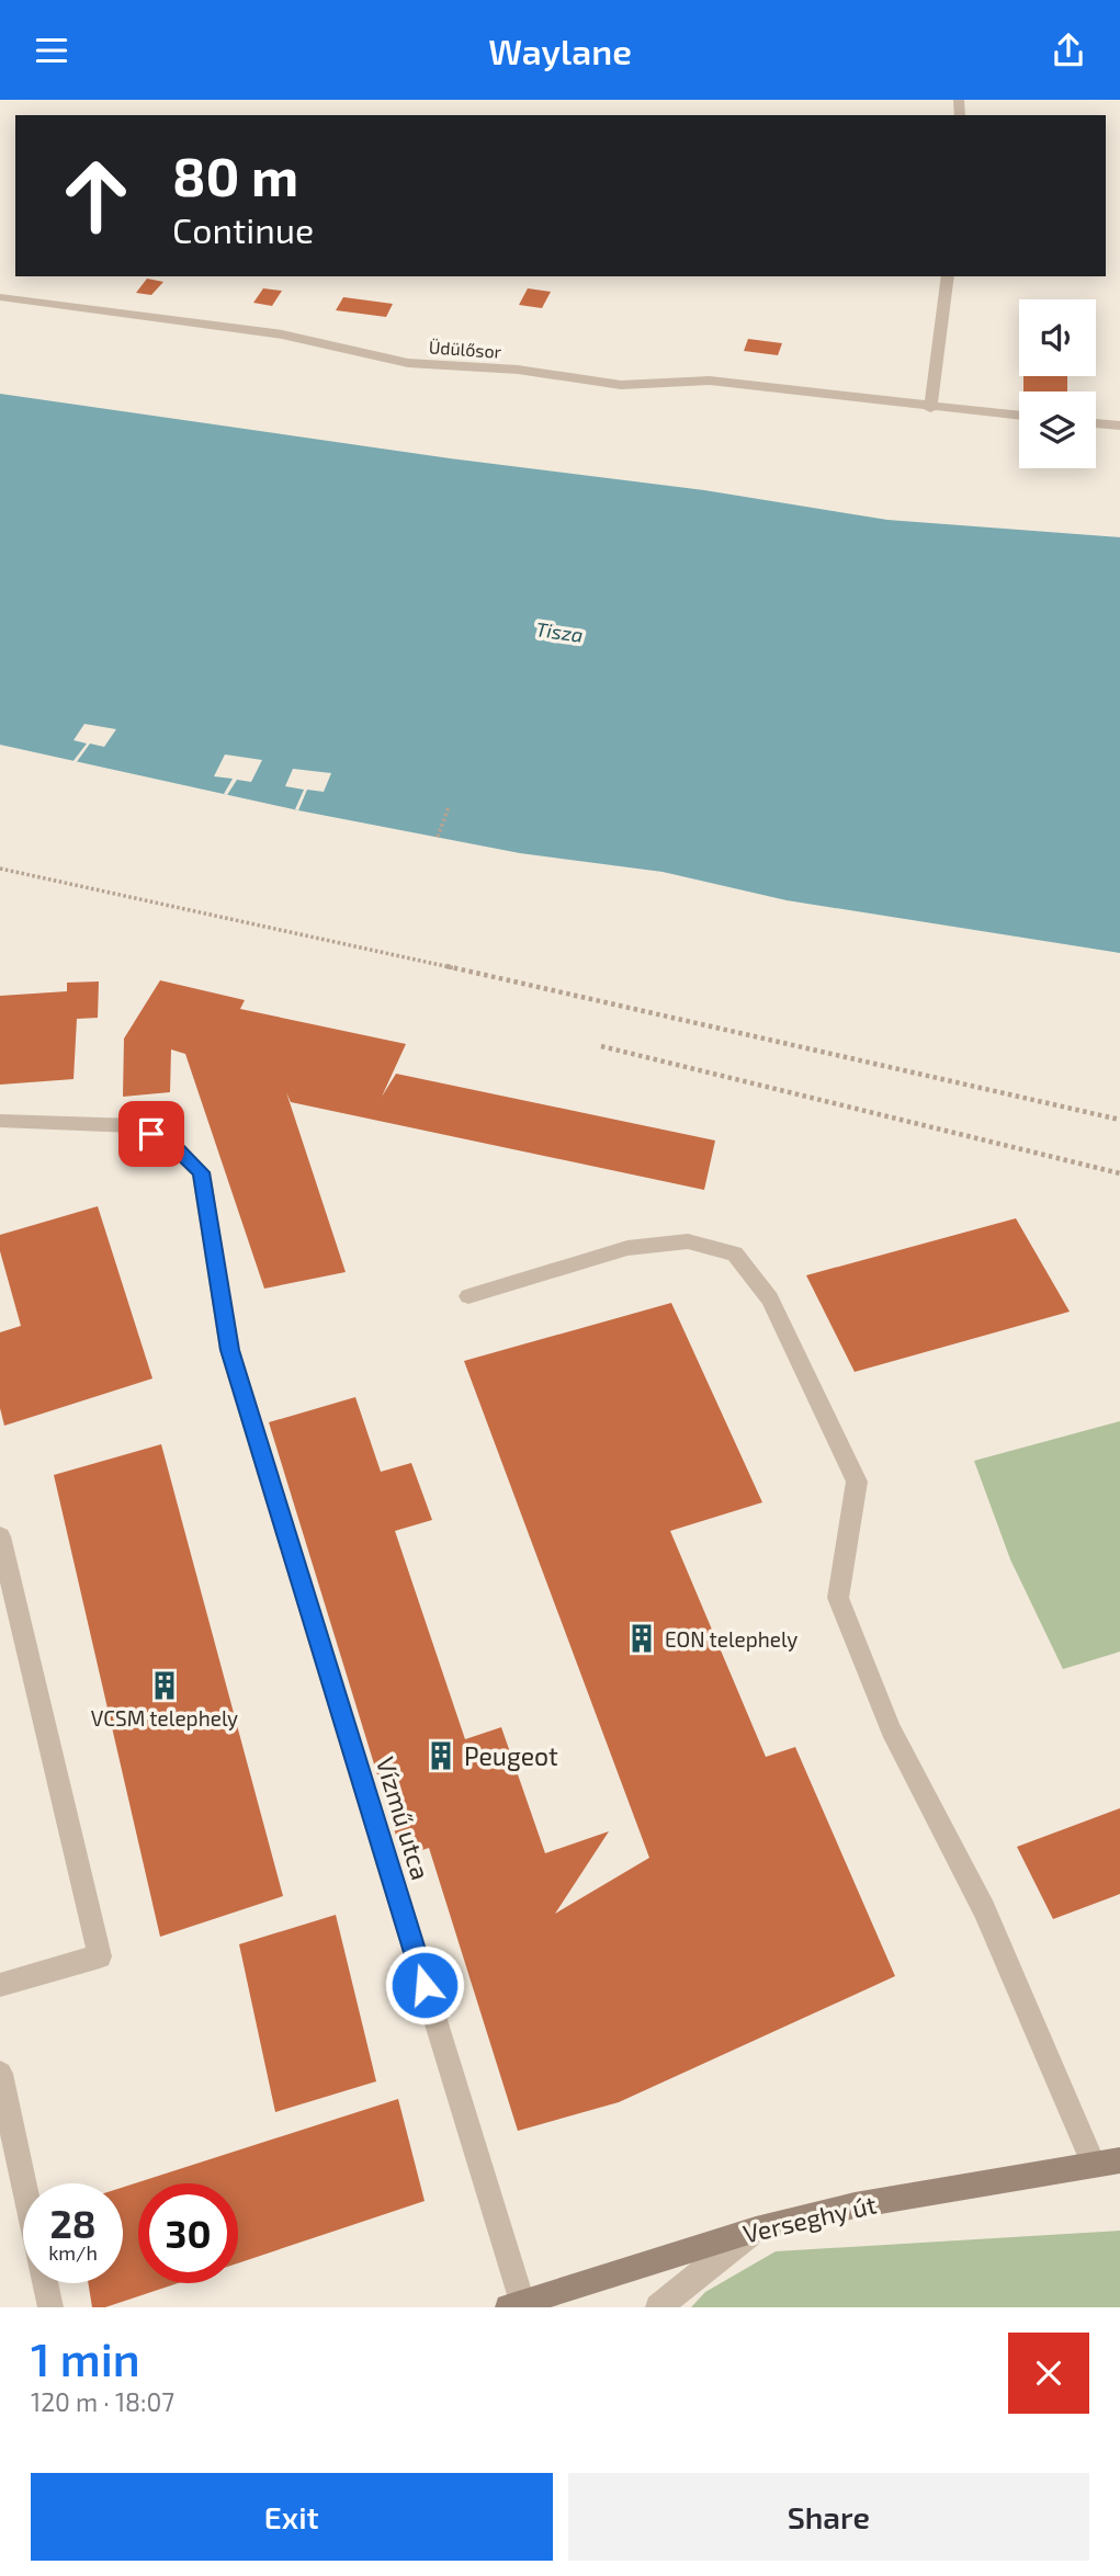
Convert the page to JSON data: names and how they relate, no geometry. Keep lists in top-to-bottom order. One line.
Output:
{"streets":{"main road":["Verseghy út"],"street":["Üdülősor","Vízmű utca"]},"crossings":[["Vízmű utca","Verseghy út"]],"water":["Tisza"],"places":{"building":["EON telephely","VCSM telephely","Peugeot"]},"page":{"header":"Waylane","turn":["80 m","Continue"],"speed":"28 km/h","limit":"30","heading":["1 min","120 m · 18:07"],"buttons":["Exit","Share"]}}
